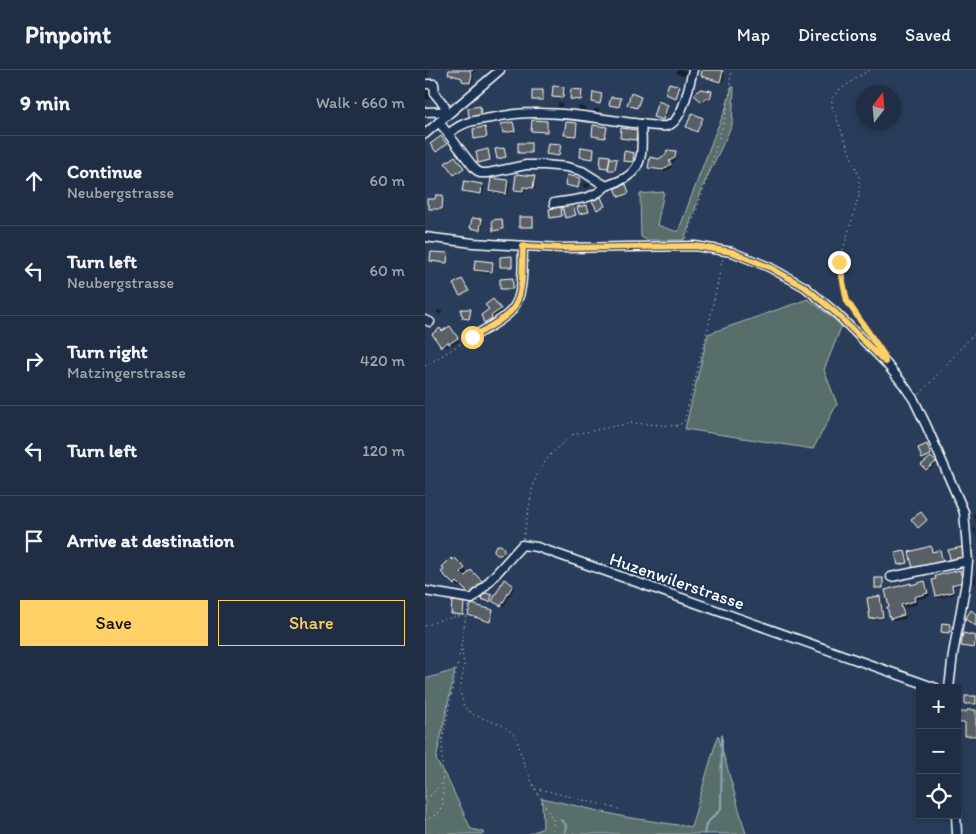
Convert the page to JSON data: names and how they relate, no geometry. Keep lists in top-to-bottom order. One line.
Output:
{"streets":{"street":["Huzenwilerstrasse"]},"north":"top","page":{"header":"Pinpoint","nav":["Map","Directions","Saved"],"heading":["9 min","Walk · 660 m"],"list":[["Continue","Neubergstrasse","60 m"],["Turn left","Neubergstrasse","60 m"],["Turn right","Matzingerstrasse","420 m"],["Turn left","120 m"],"Arrive at destination"],"buttons":["Save","Share"],"map_buttons":["+","−"]}}
